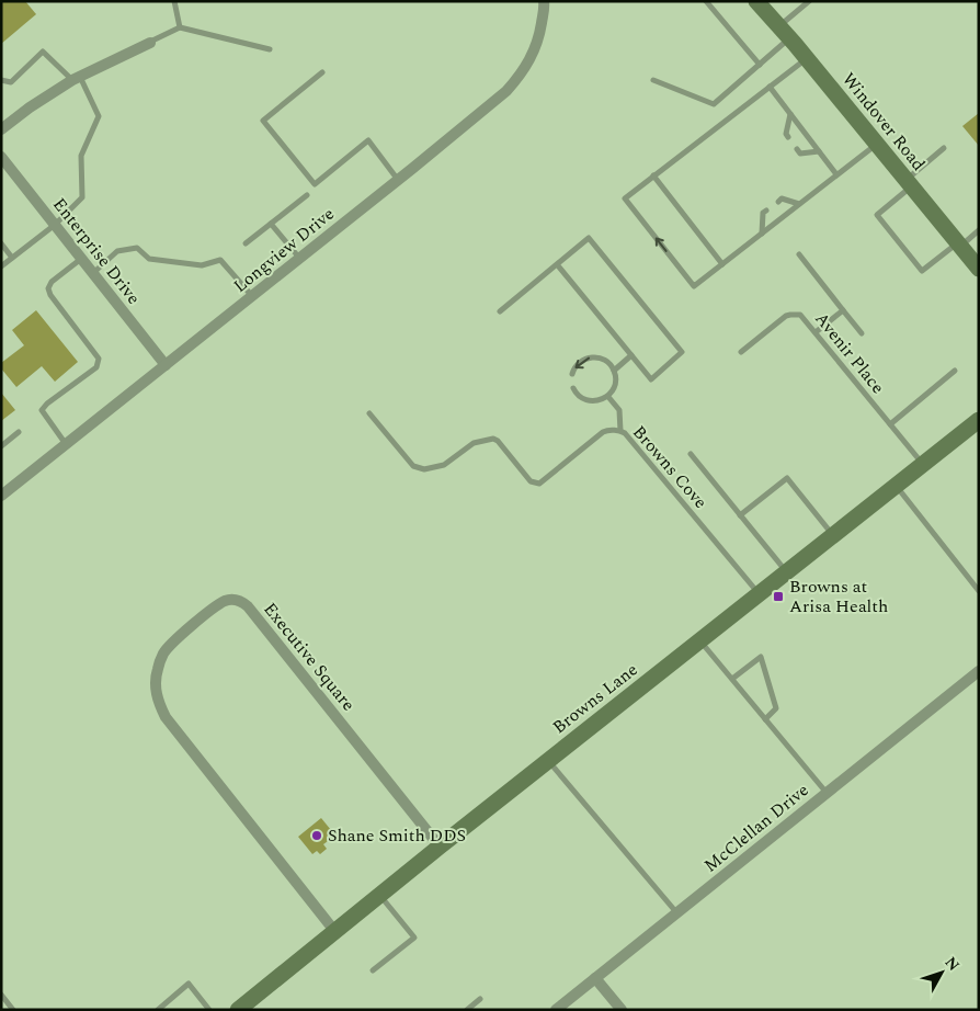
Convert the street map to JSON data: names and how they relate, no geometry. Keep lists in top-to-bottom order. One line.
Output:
{"streets":{"street":["Windover Road","Longview Drive","Enterprise Drive","Executive Square","Browns Lane","McClellan Drive"],"lane":["Avenir Place","Browns Cove"]},"crossings":[["Longview Drive","Enterprise Drive"],["Avenir Place","Browns Lane"],["Browns Cove","Browns Lane"],["Executive Square","Browns Lane"]],"places":{"transit":["Browns at Arisa Health"],"other":["Shane Smith DDS"]},"north":"top right"}
